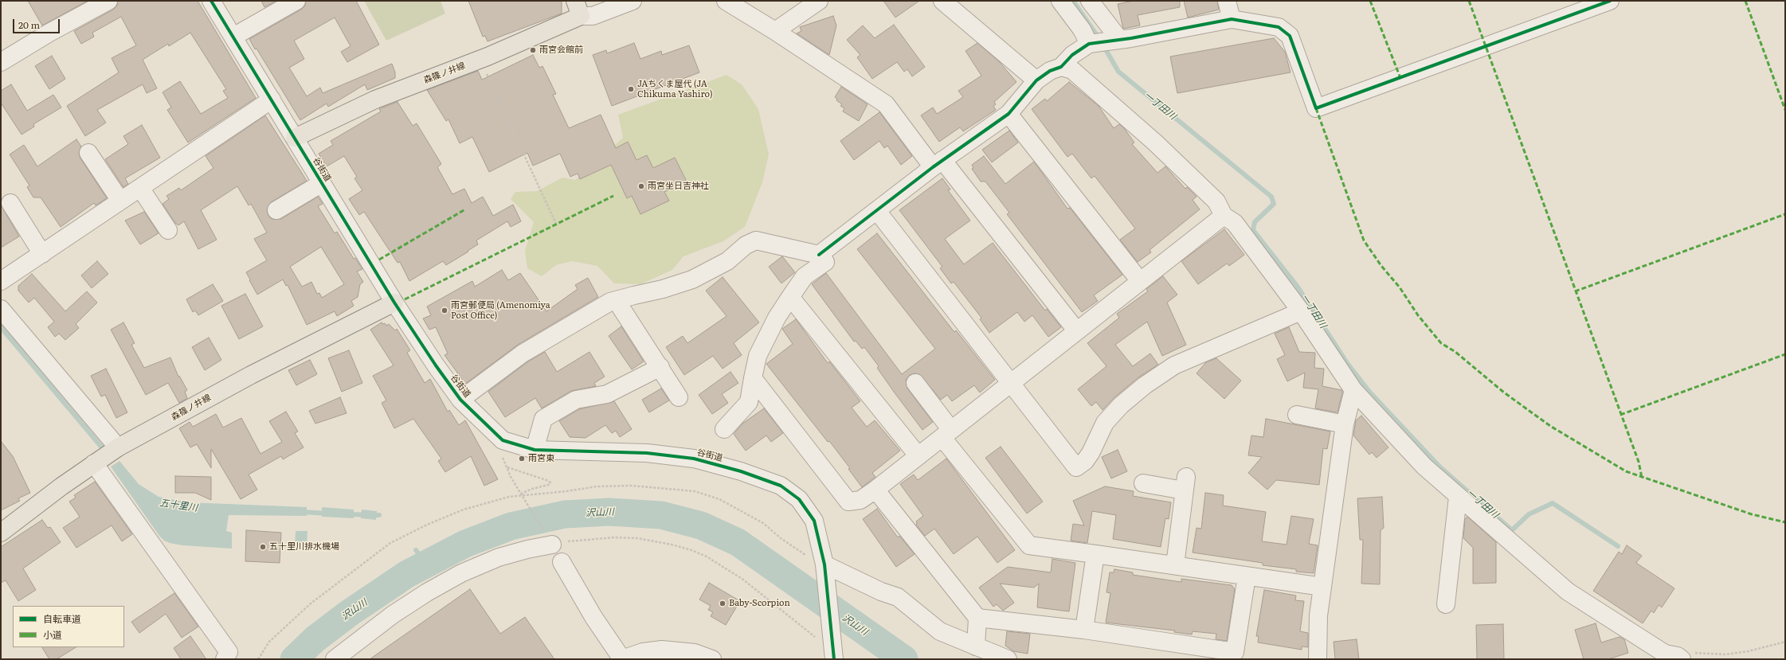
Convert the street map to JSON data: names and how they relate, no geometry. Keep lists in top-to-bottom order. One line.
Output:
{"streets":{"main road":["森篠ノ井線"],"street":["谷街道"]},"crossings":[["森篠ノ井線","谷街道"]],"water":["一丁田川","五十里川","沢山川"],"places":["雨宮会館前","JAちくま屋代 (JA Chikuma Yashiro)","雨宮坐日吉神社","雨宮郵便局 (Amenomiya Post Office)","雨宮東","五十里川排水機場","Baby-Scorpion"],"legend":["自転車道","小道"],"scale_bar":"20 m"}
